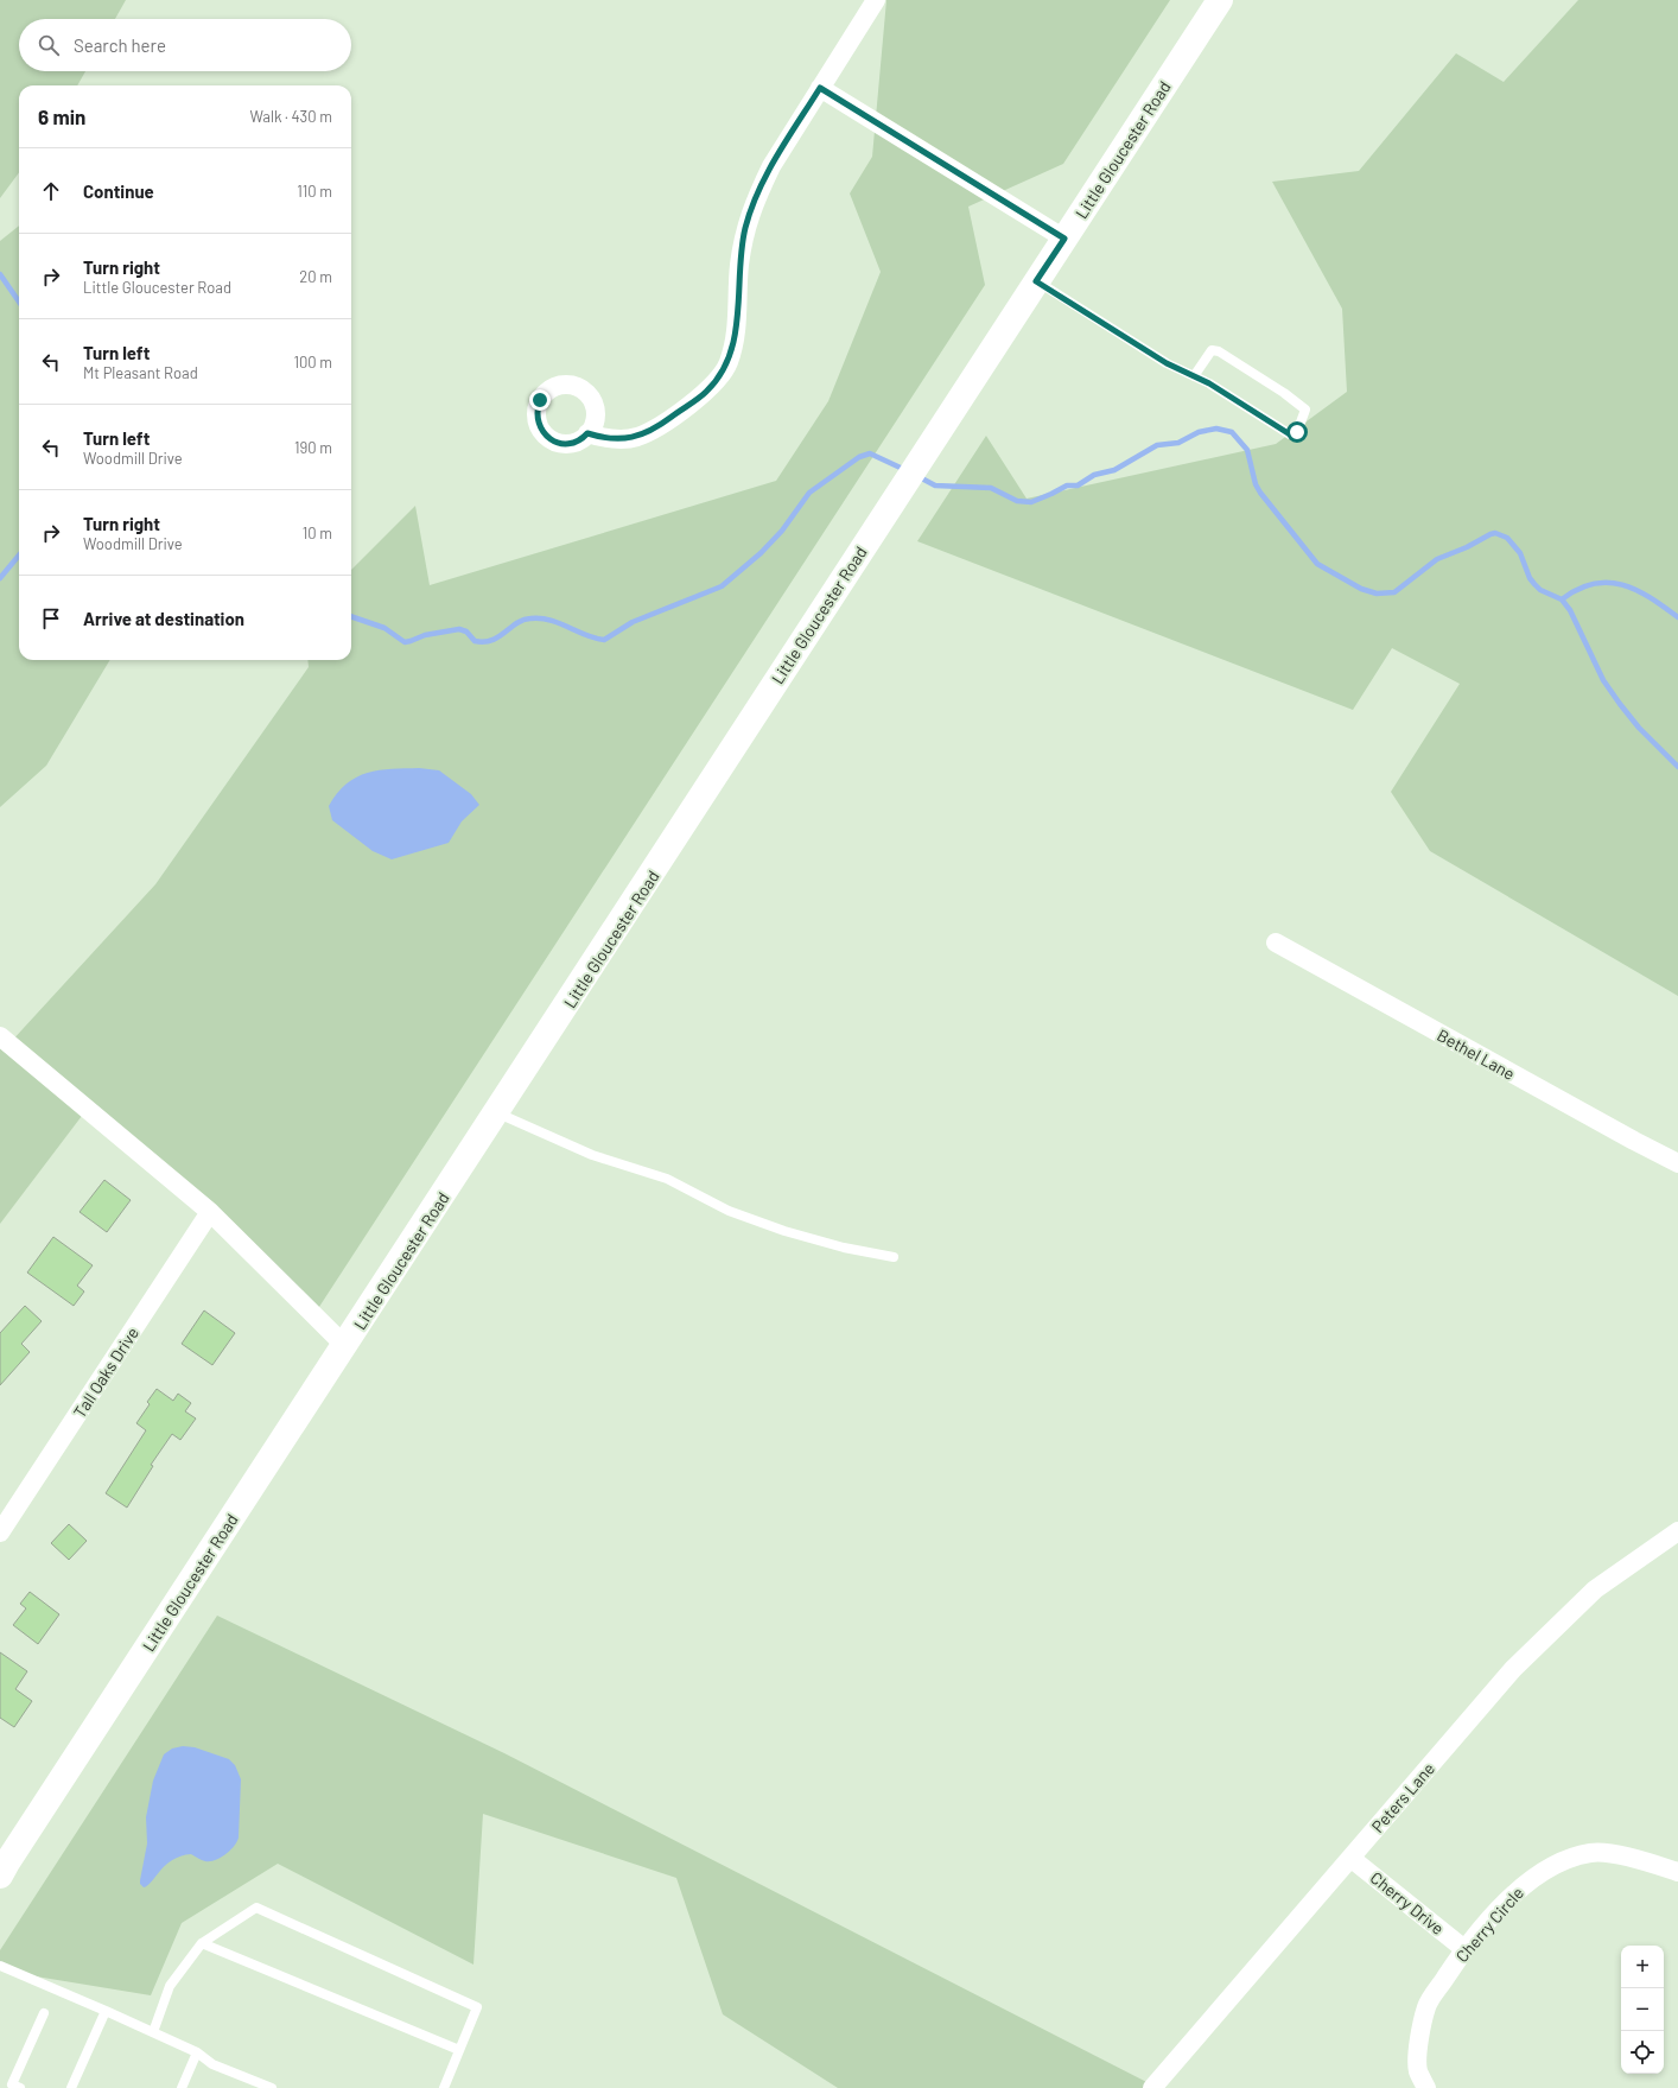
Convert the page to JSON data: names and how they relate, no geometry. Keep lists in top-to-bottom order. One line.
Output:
{"streets":{"street":["Little Gloucester Road","Bethel Lane","Tall Oaks Drive","Peters Lane","Cherry Drive","Cherry Circle"]},"crossings":[["Peters Lane","Cherry Drive"],["Cherry Drive","Cherry Circle"]],"page":{"search":"Search here","heading":["6 min","Walk · 430 m"],"list":[["Continue","110 m"],["Turn right","Little Gloucester Road","20 m"],["Turn left","Mt Pleasant Road","100 m"],["Turn left","Woodmill Drive","190 m"],["Turn right","Woodmill Drive","10 m"],"Arrive at destination"],"map_buttons":["+","−"]}}
